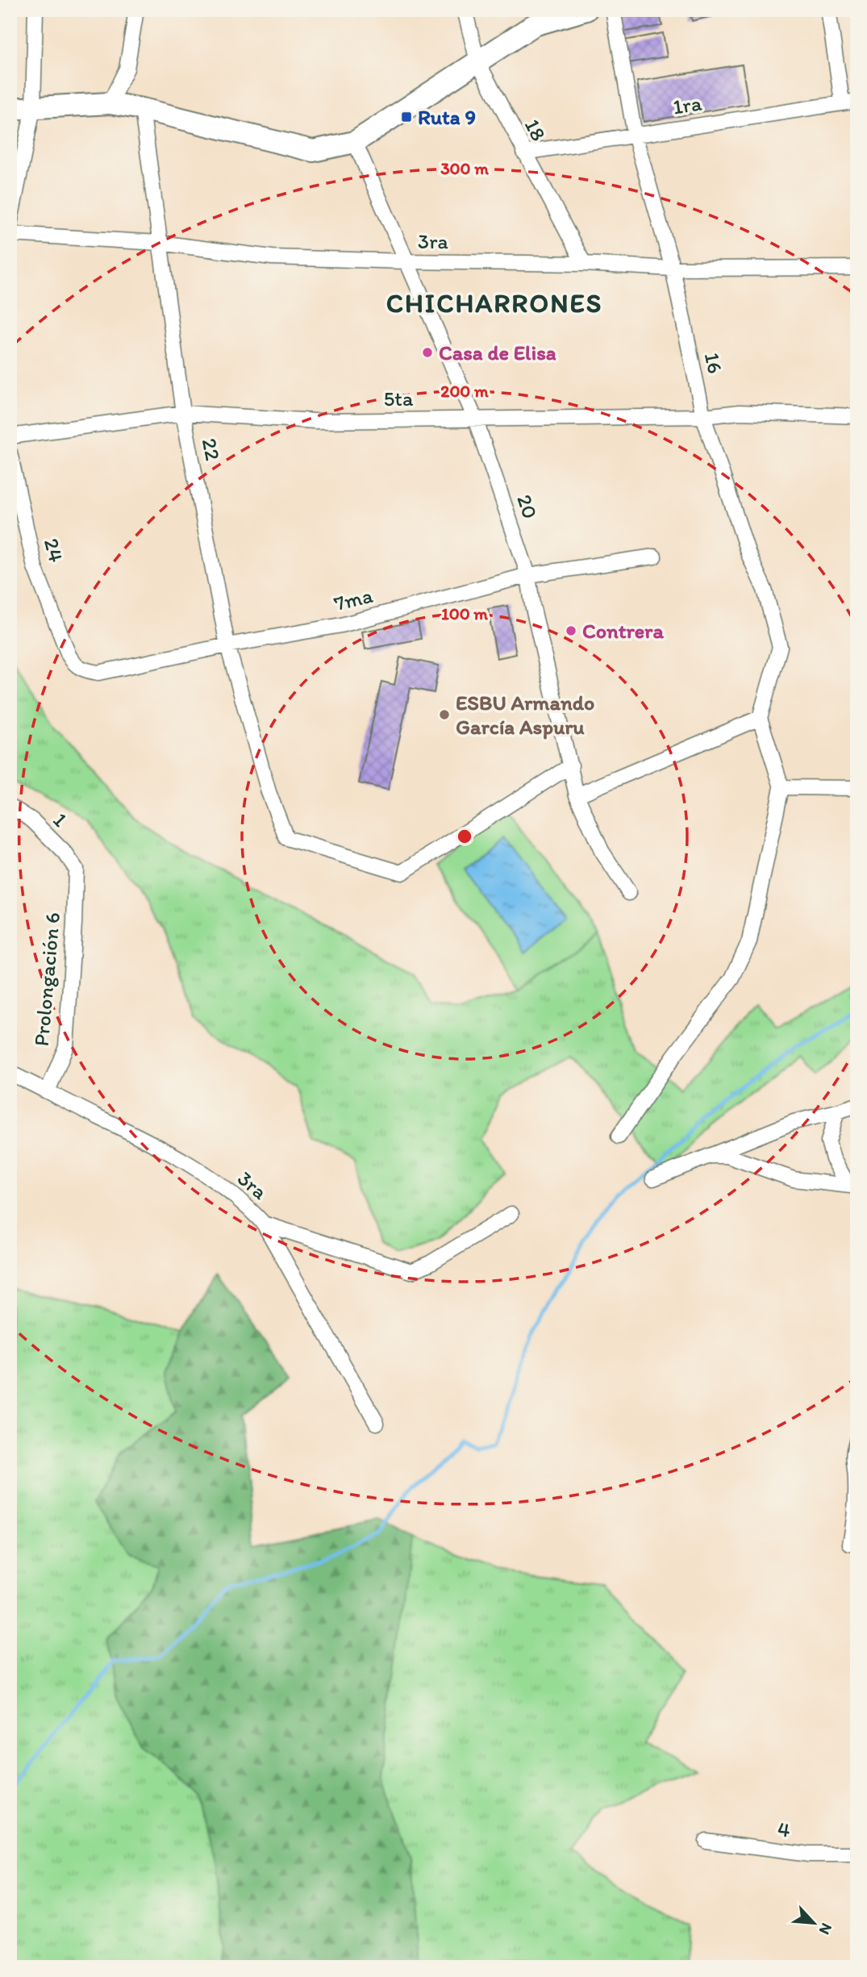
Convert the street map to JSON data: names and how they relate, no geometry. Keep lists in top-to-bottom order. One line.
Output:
{"streets":{"street":["1ra","18","3ra","16","5ta","22","20","24","7ma","1","Prolongación 6","4"]},"crossings":[["1ra","18"],["1ra","16"],["18","3ra"],["3ra","16"],["3ra","22"],["3ra","20"],["3ra","Prolongación 6"],["16","5ta"],["5ta","22"],["5ta","20"],["22","20"],["22","7ma"],["20","7ma"],["24","7ma"],["1","Prolongación 6"]],"districts":["CHICHARRONES"],"places":{"transit":["Ruta 9"],"other":["Casa de Elisa","Contrera","ESBU Armando García Aspuru"]},"north":"bottom right","rings":["300 m","200 m","100 m"]}
